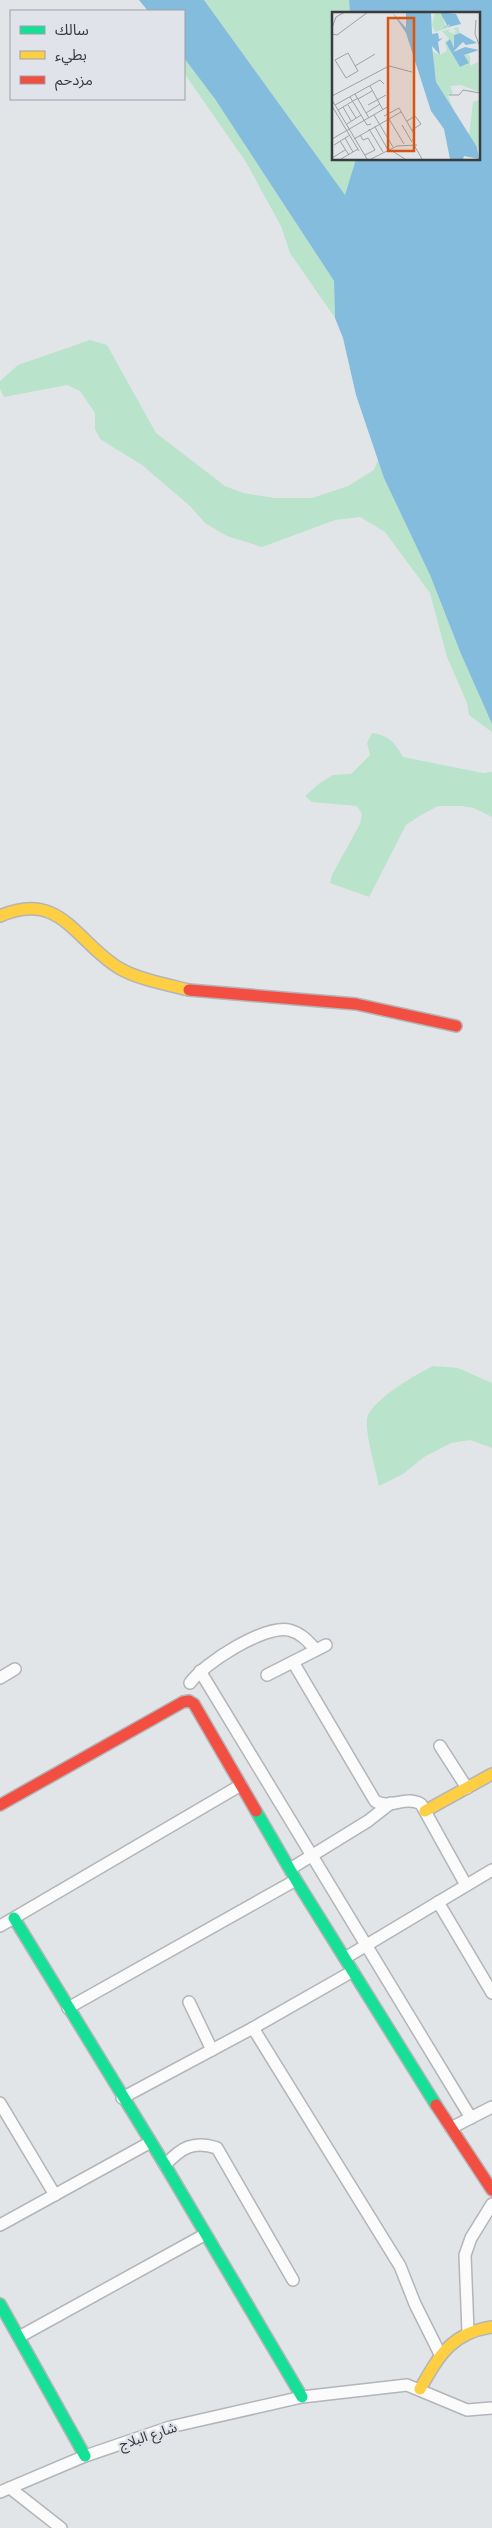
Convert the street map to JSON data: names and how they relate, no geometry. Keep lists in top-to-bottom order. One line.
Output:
{"streets":{"street":["شارع البلاج"]},"legend":["سالك","بطيء","مزدحم"]}
